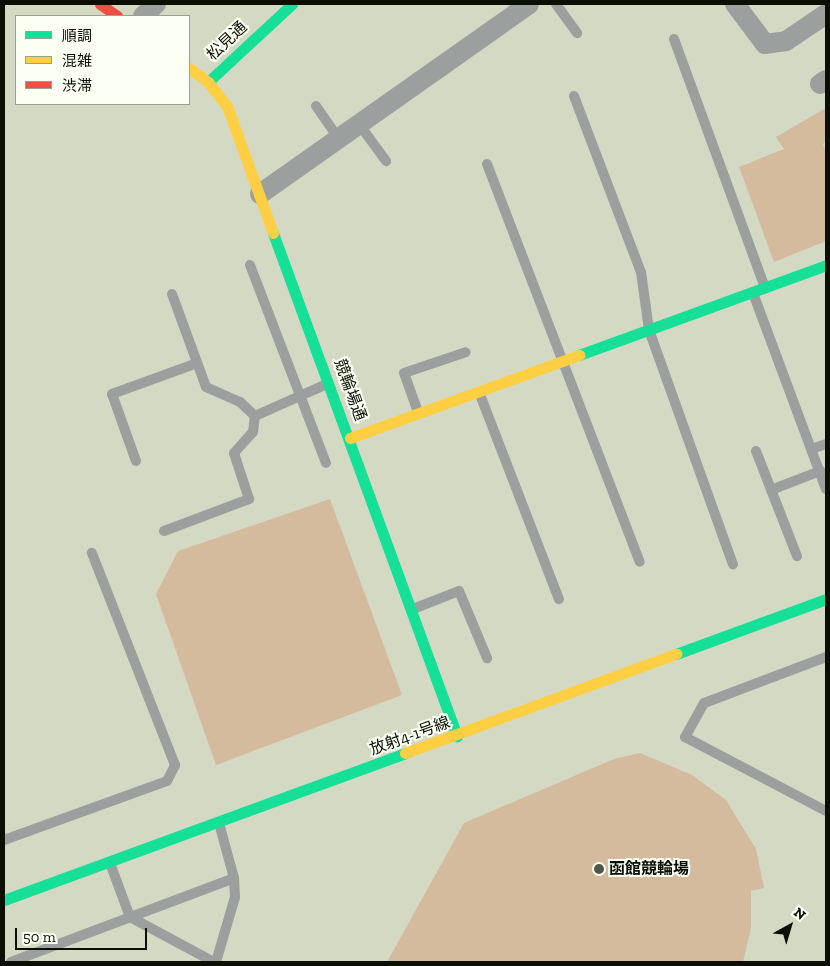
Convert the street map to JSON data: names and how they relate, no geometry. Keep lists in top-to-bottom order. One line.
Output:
{"streets":{"street":["松見通","競輪場通","放射4-1号線"]},"crossings":[["松見通","競輪場通"],["競輪場通","放射4-1号線"]],"places":["函館競輪場"],"legend":["順調","混雑","渋滞"],"scale_bar":"50 m","north":"top right"}
